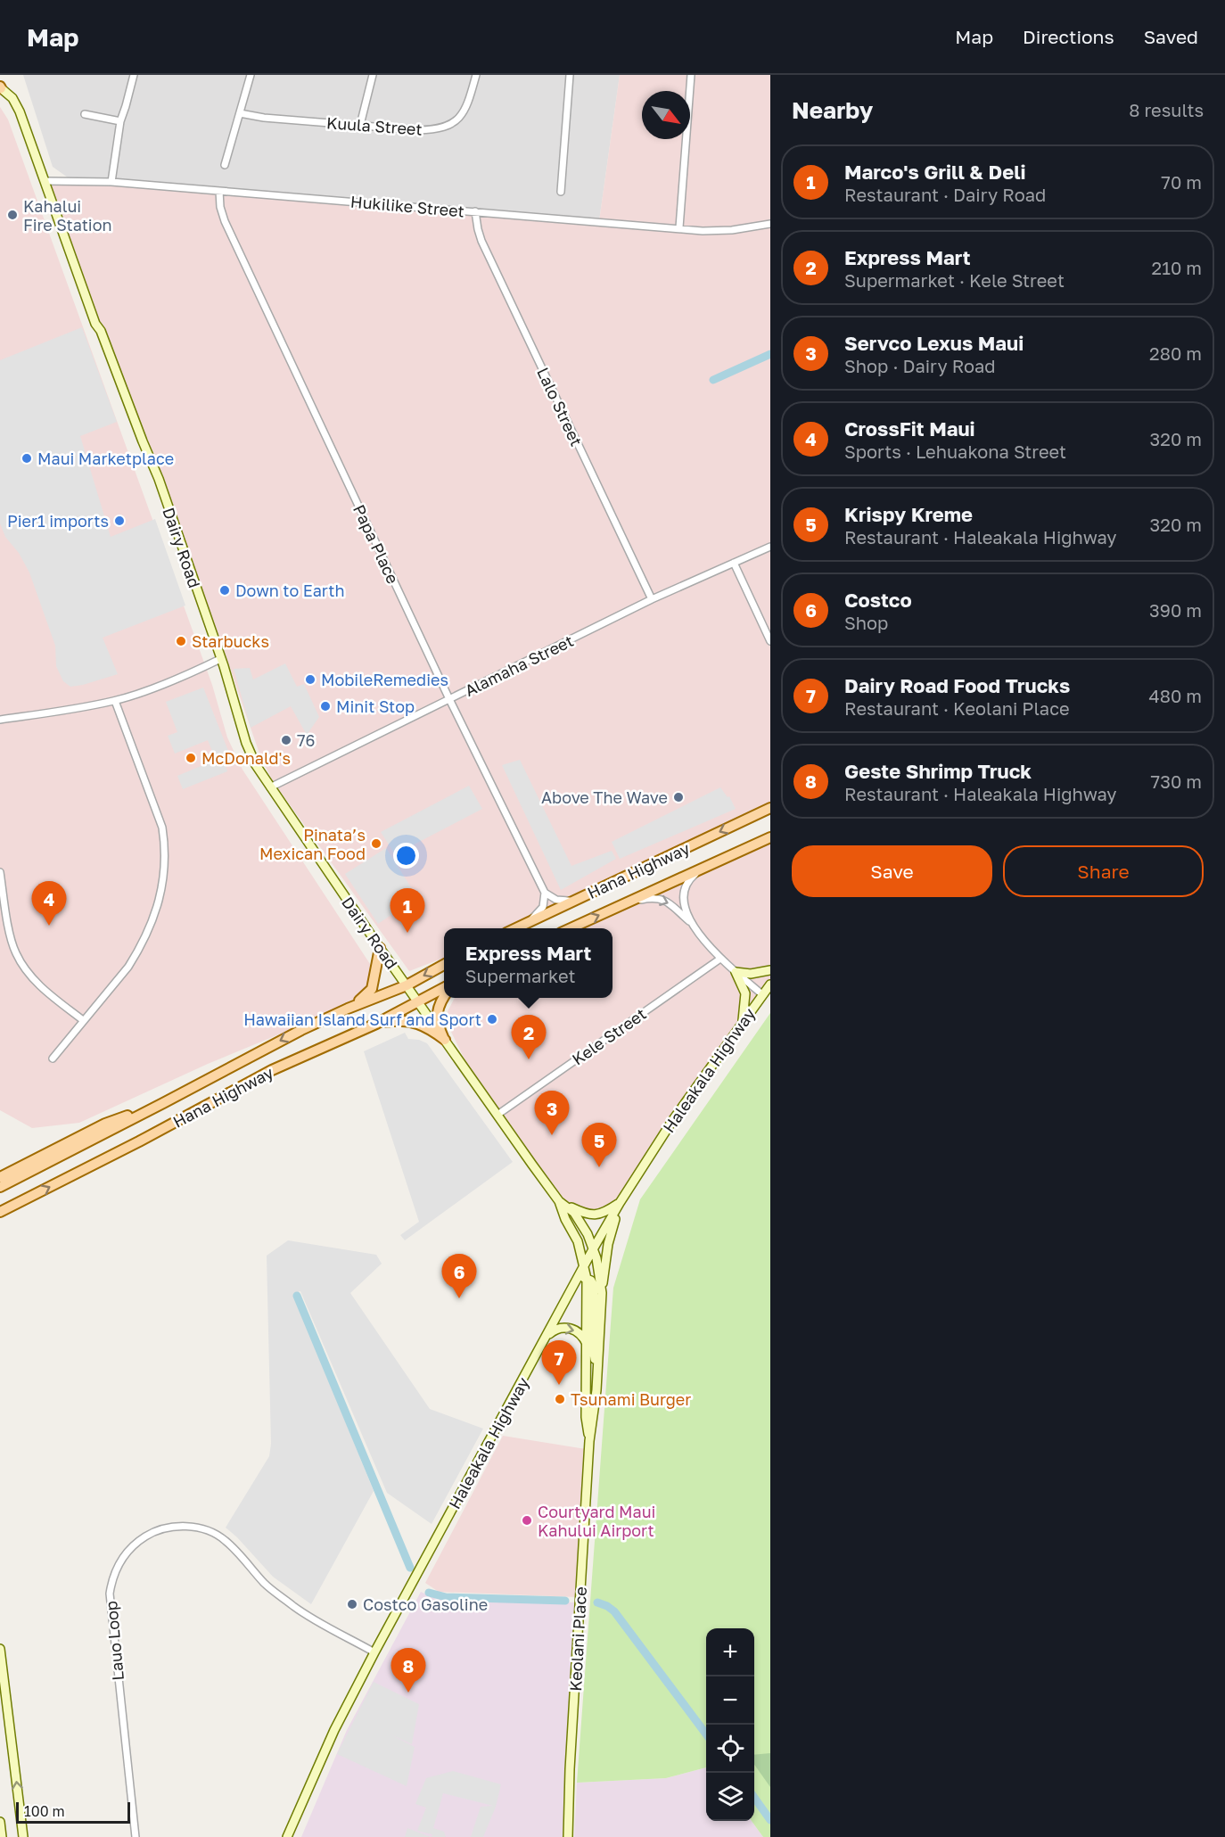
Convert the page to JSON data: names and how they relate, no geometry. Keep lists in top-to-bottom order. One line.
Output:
{"streets":{"main road":["Hana Highway"],"street":["Kuula Street","Hukilike Street","Lalo Street","Papa Place","Dairy Road","Alamaha Street","Kele Street","Haleakala Highway","Keolani Place","Lauo Loop"]},"crossings":[["Hukilike Street","Lalo Street"],["Hukilike Street","Papa Place"],["Hukilike Street","Dairy Road"],["Lalo Street","Alamaha Street"],["Papa Place","Alamaha Street"],["Dairy Road","Alamaha Street"],["Dairy Road","Hana Highway"],["Haleakala Highway","Keolani Place"],["Haleakala Highway","Lauo Loop"]],"places":["Kahalui Fire Station","Maui Marketplace","Pier1 imports","Down to Earth","Starbucks","MobileRemedies","Minit Stop","76","McDonald's","Above The Wave","Pinata’s Mexican Food","Hawaiian Island Surf and Sport","Tsunami Burger","Courtyard Maui Kahului Airport","Costco Gasoline"],"scale_bar":"100 m","north":"bottom right","page":{"header":"Map","nav":["Map","Directions","Saved"],"heading":["Nearby","8 results"],"list":[{"mark":"1","name":"Marco's Grill & Deli","note":"Restaurant · Dairy Road","value":"70 m"},{"mark":"2","name":"Express Mart","note":"Supermarket · Kele Street","value":"210 m"},{"mark":"3","name":"Servco Lexus Maui","note":"Shop · Dairy Road","value":"280 m"},{"mark":"4","name":"CrossFit Maui","note":"Sports · Lehuakona Street","value":"320 m"},{"mark":"5","name":"Krispy Kreme","note":"Restaurant · Haleakala Highway","value":"320 m"},{"mark":"6","name":"Costco","note":"Shop","value":"390 m"},{"mark":"7","name":"Dairy Road Food Trucks","note":"Restaurant · Keolani Place","value":"480 m"},{"mark":"8","name":"Geste Shrimp Truck","note":"Restaurant · Haleakala Highway","value":"730 m"}],"buttons":["Save","Share"],"pins":["4","1","2","3","5","6","7","8"],"popup":["Express Mart","Supermarket"],"map_buttons":["+","−"],"scale":"100 m"}}
